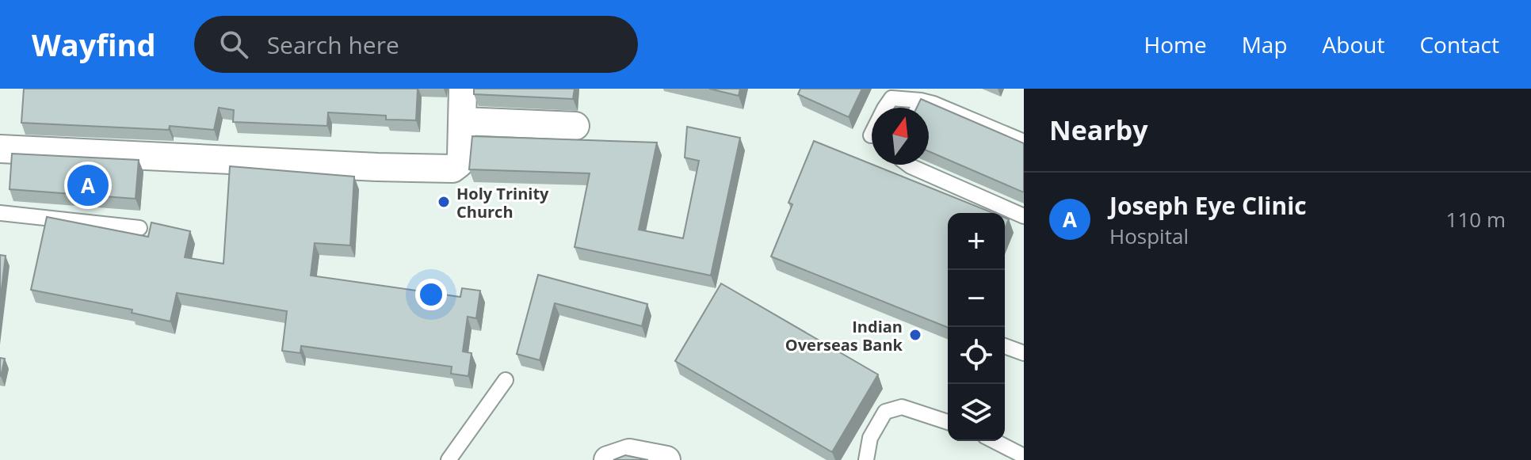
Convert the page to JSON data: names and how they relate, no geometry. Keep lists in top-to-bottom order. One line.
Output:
{"places":["Holy Trinity Church","Indian Overseas Bank"],"north":"top","page":{"header":"Wayfind","search":"Search here","nav":["Home","Map","About","Contact"],"heading":"Nearby","pins":"A","list":[{"mark":"A","name":"Joseph Eye Clinic","note":"Hospital","value":"110 m"}],"map_buttons":["+","−"]}}
